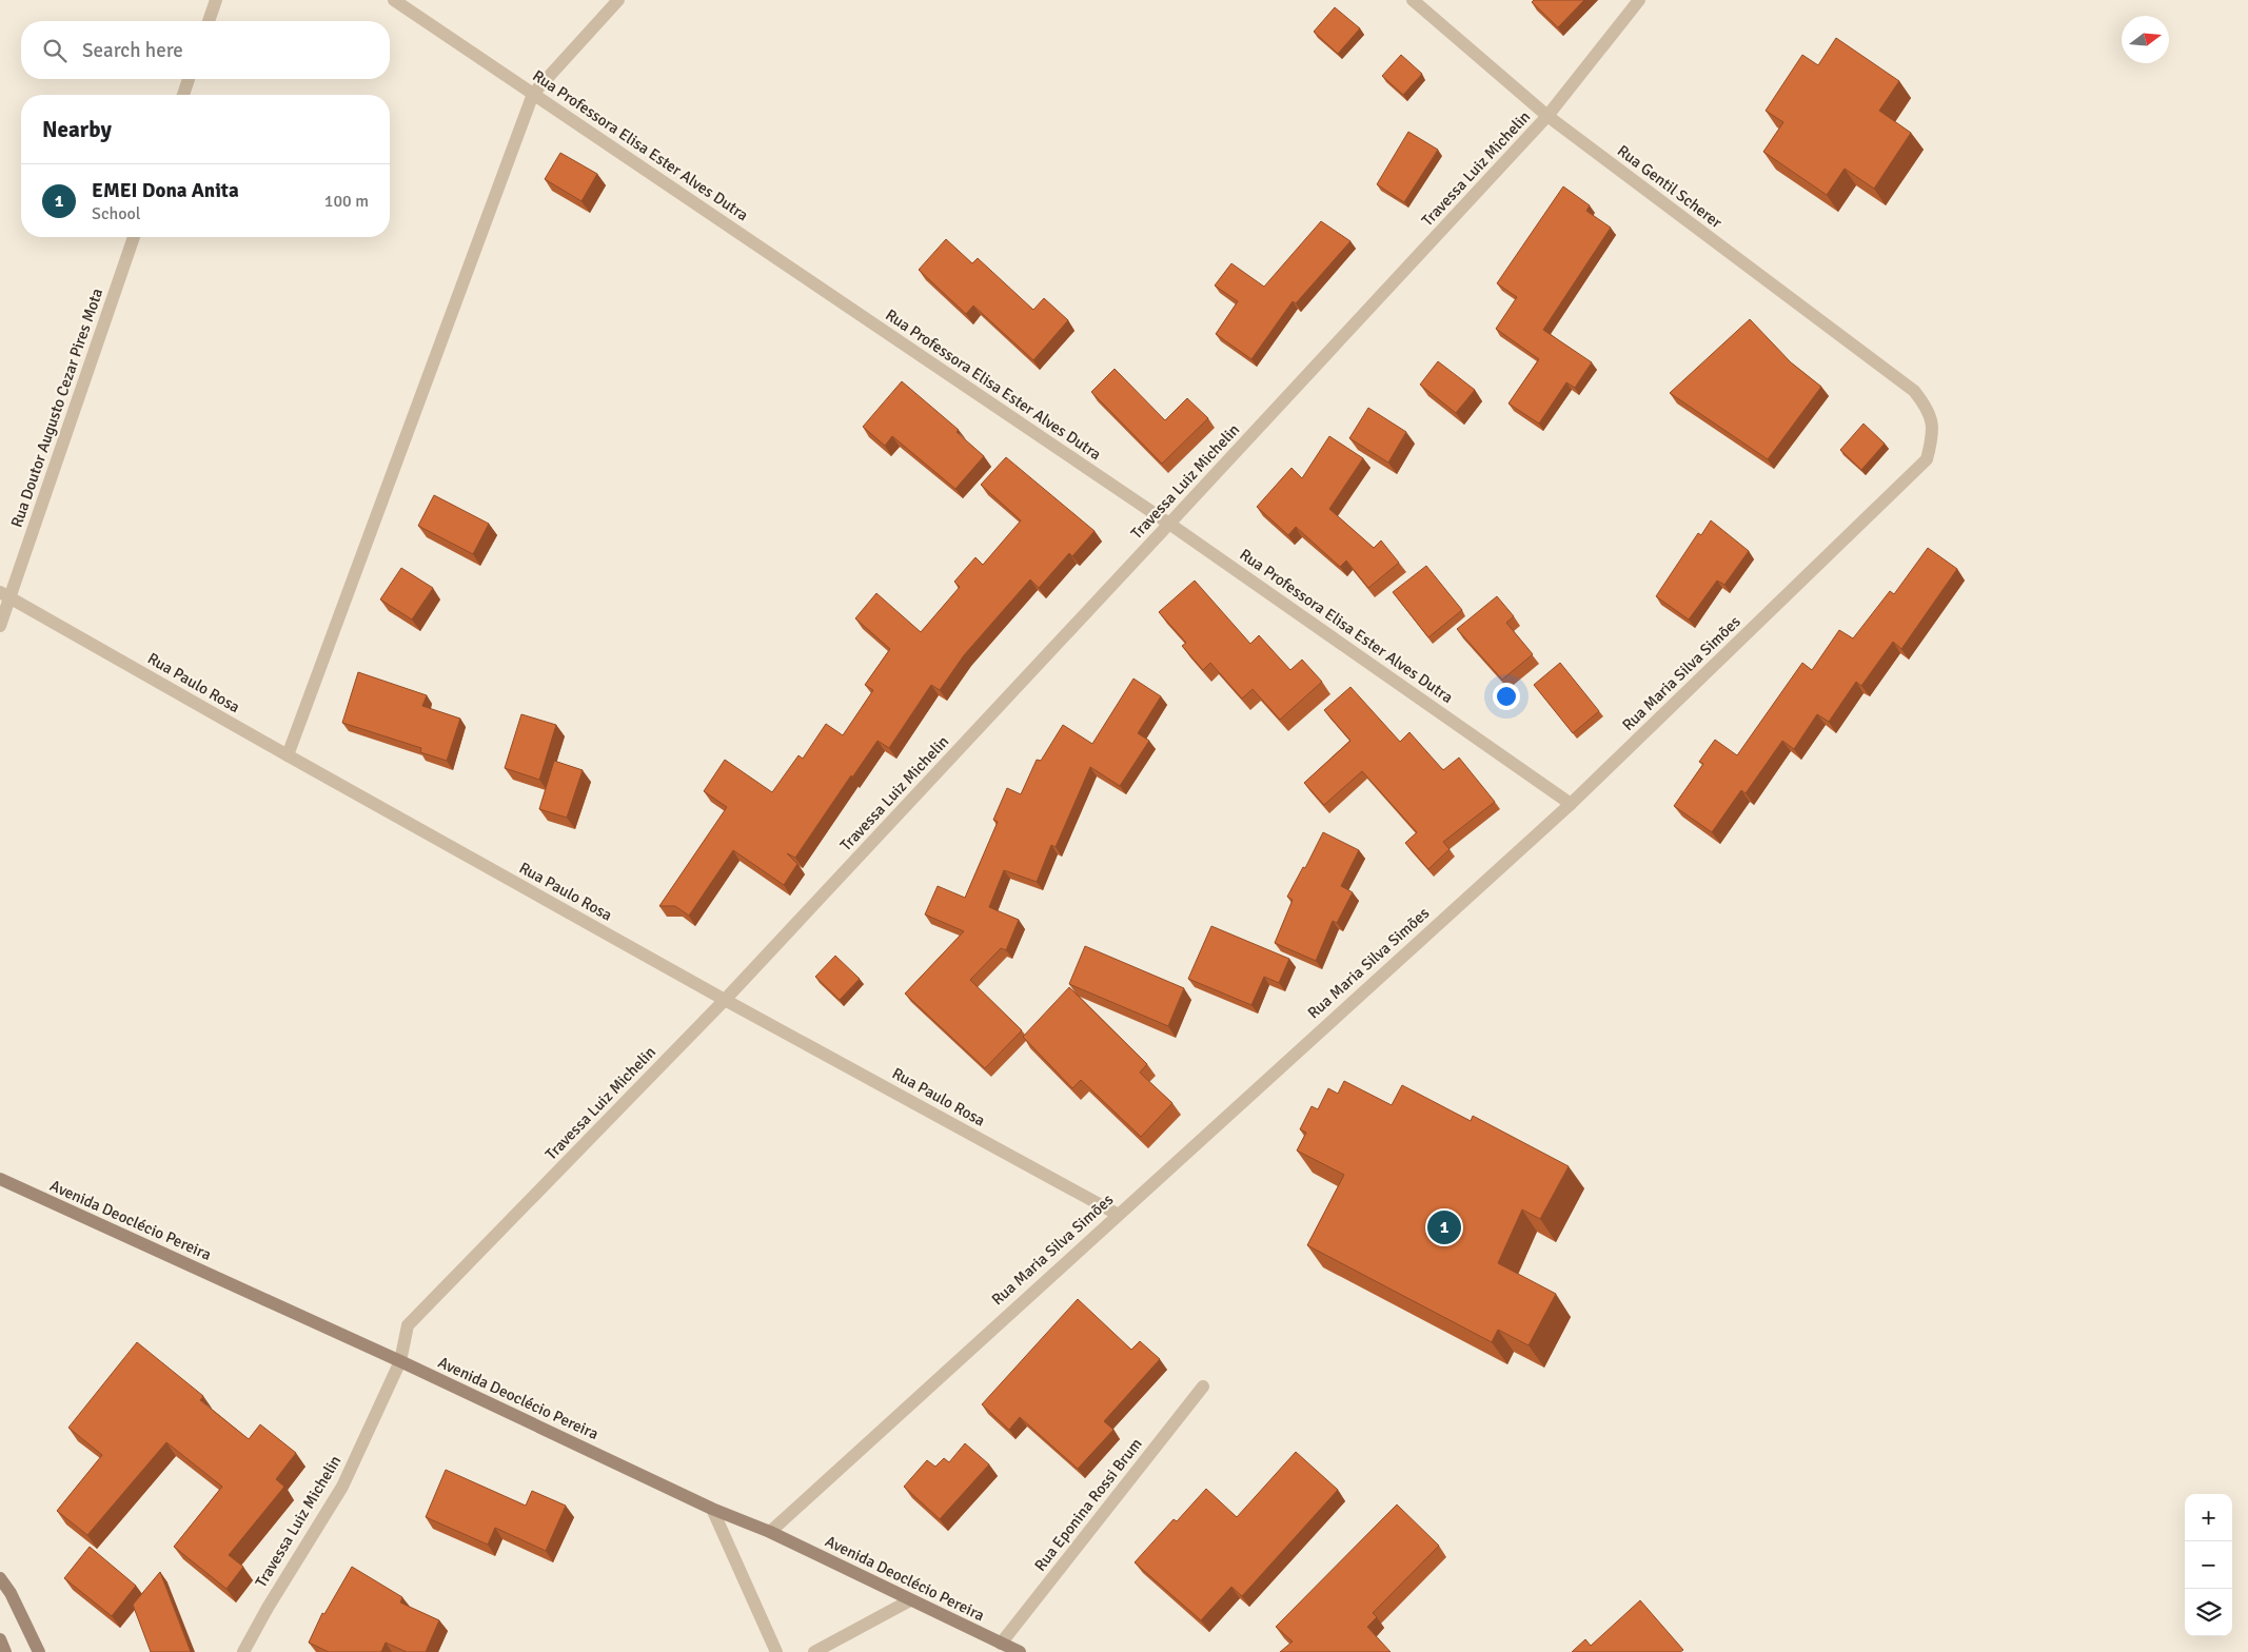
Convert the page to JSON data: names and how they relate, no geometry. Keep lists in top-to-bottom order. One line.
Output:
{"streets":{"street":["Rua Professora Elisa Ester Alves Dutra","Travessa Luiz Michelin","Rua Gentil Scherer","Rua Doutor Augusto Cezar Pires Mota","Rua Maria Silva Simões","Rua Paulo Rosa","Avenida Deoclécio Pereira","Rua Eponina Rossi Brum"]},"crossings":[["Rua Professora Elisa Ester Alves Dutra","Travessa Luiz Michelin"],["Rua Professora Elisa Ester Alves Dutra","Rua Maria Silva Simões"],["Travessa Luiz Michelin","Rua Gentil Scherer"],["Travessa Luiz Michelin","Rua Paulo Rosa"],["Travessa Luiz Michelin","Avenida Deoclécio Pereira"],["Rua Gentil Scherer","Rua Maria Silva Simões"],["Rua Doutor Augusto Cezar Pires Mota","Rua Paulo Rosa"],["Rua Maria Silva Simões","Rua Paulo Rosa"],["Rua Maria Silva Simões","Avenida Deoclécio Pereira"],["Avenida Deoclécio Pereira","Rua Eponina Rossi Brum"]],"north":"right","page":{"search":"Search here","heading":"Nearby","list":[{"mark":"1","name":"EMEI Dona Anita","note":"School","value":"100 m"}],"pins":"1","map_buttons":["+","−"]}}
